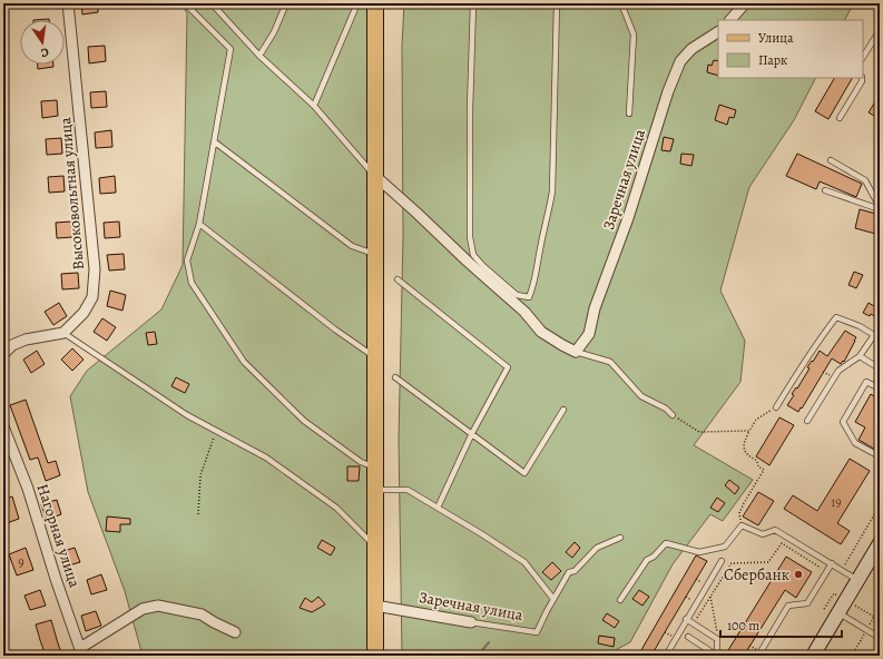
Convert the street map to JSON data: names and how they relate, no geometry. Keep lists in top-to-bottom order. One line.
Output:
{"streets":{"street":["Заречная улица","Высоковольтная улица","Нагорная улица"]},"places":["Сбербанк"],"house_numbers":["19","9"],"legend":["Улица","Парк"],"scale_bar":"100 m","north":"bottom"}
